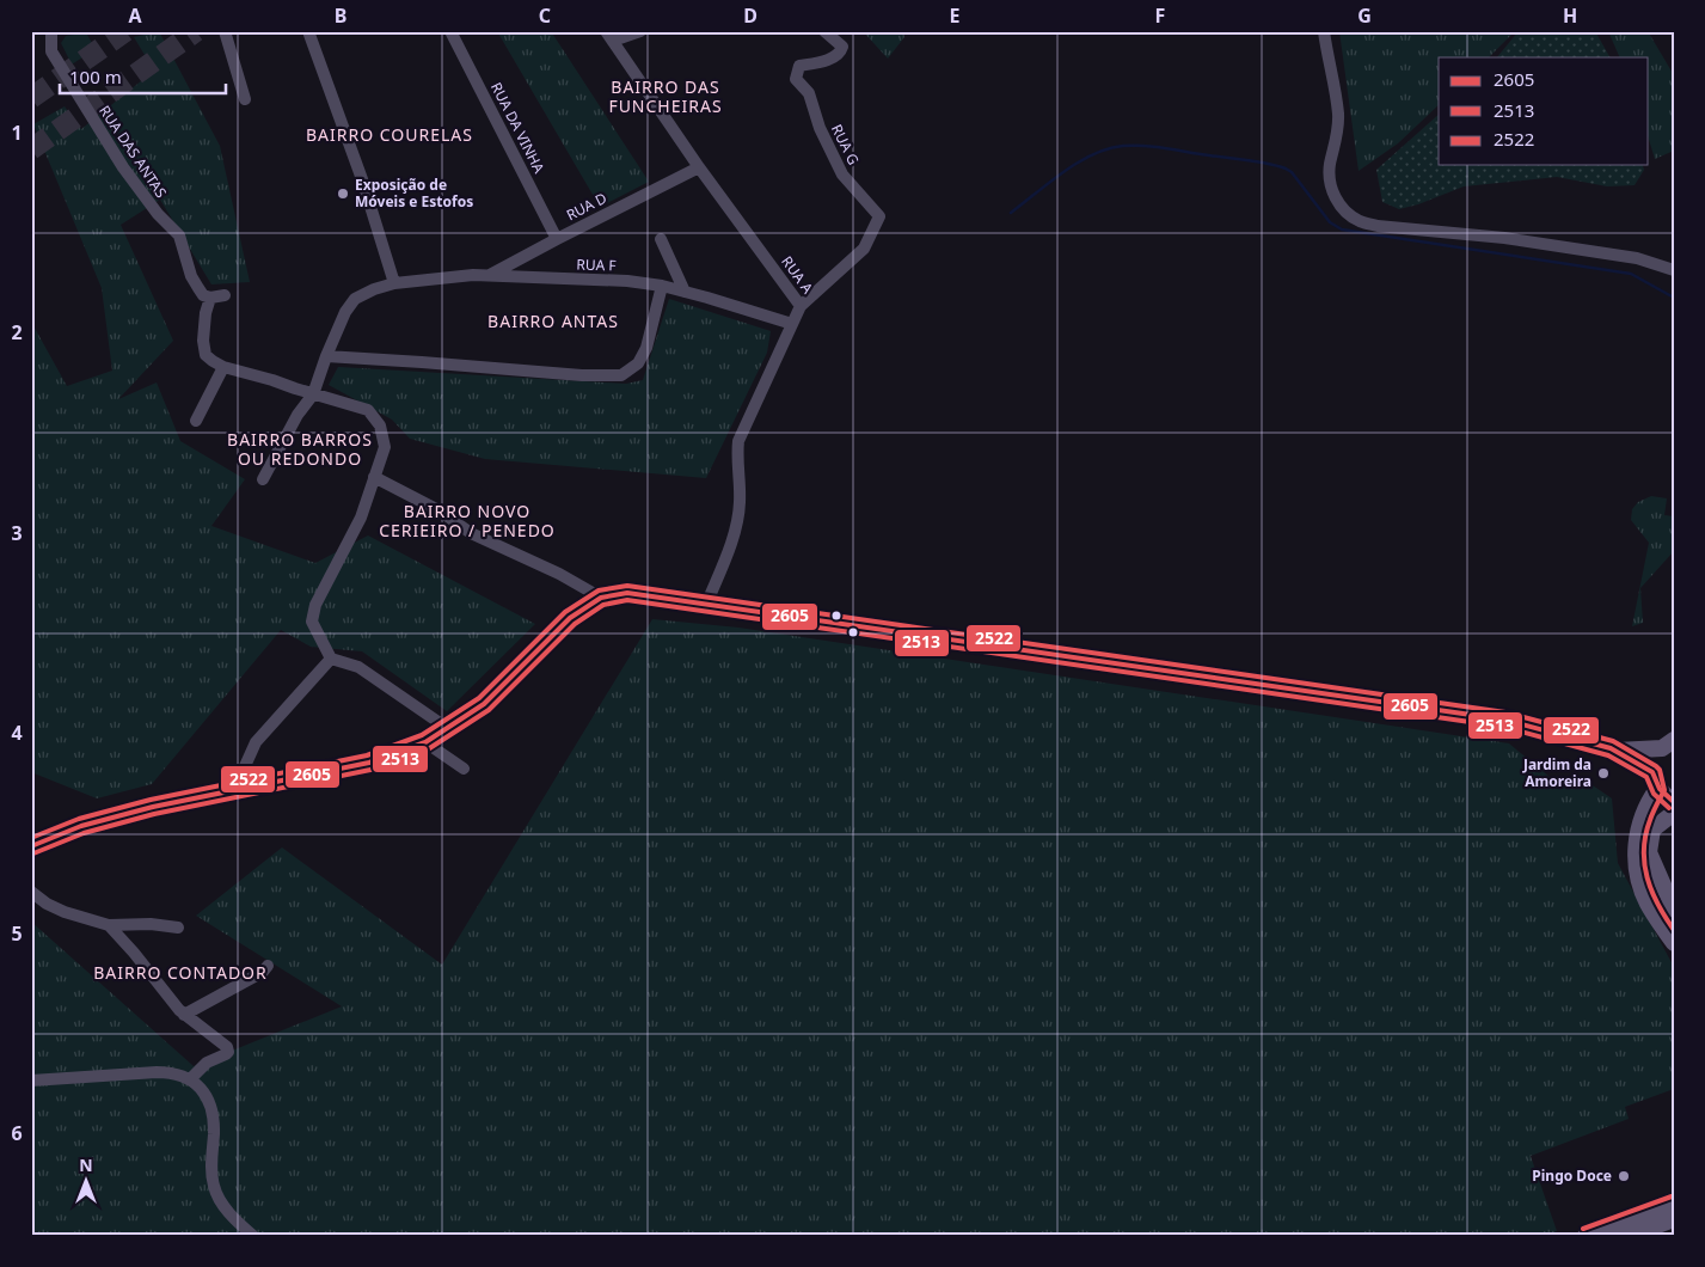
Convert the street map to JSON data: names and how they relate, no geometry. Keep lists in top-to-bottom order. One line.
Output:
{"streets":{"street":["RUA DA VINHA","RUA G","RUA DAS ANTAS","RUA D","RUA F","RUA A"]},"crossings":[["RUA DA VINHA","RUA D"],["RUA G","RUA A"],["RUA D","RUA F"],["RUA D","RUA A"],["RUA F","RUA A"]],"districts":["BAIRRO DAS FUNCHEIRAS","BAIRRO COURELAS","BAIRRO ANTAS","BAIRRO BARROS OU REDONDO","BAIRRO NOVO CERIEIRO / PENEDO","BAIRRO CONTADOR"],"places":["Exposição de Móveis e Estofos","Jardim da Amoreira","Pingo Doce"],"lines":["transit line 2522","transit line 2605","transit line 2513"],"legend":["2605","2513","2522"],"scale_bar":"100 m","north":"top","grid":{"columns":["A","B","C","D","E","F","G","H"],"rows":["1","2","3","4","5","6"]}}
